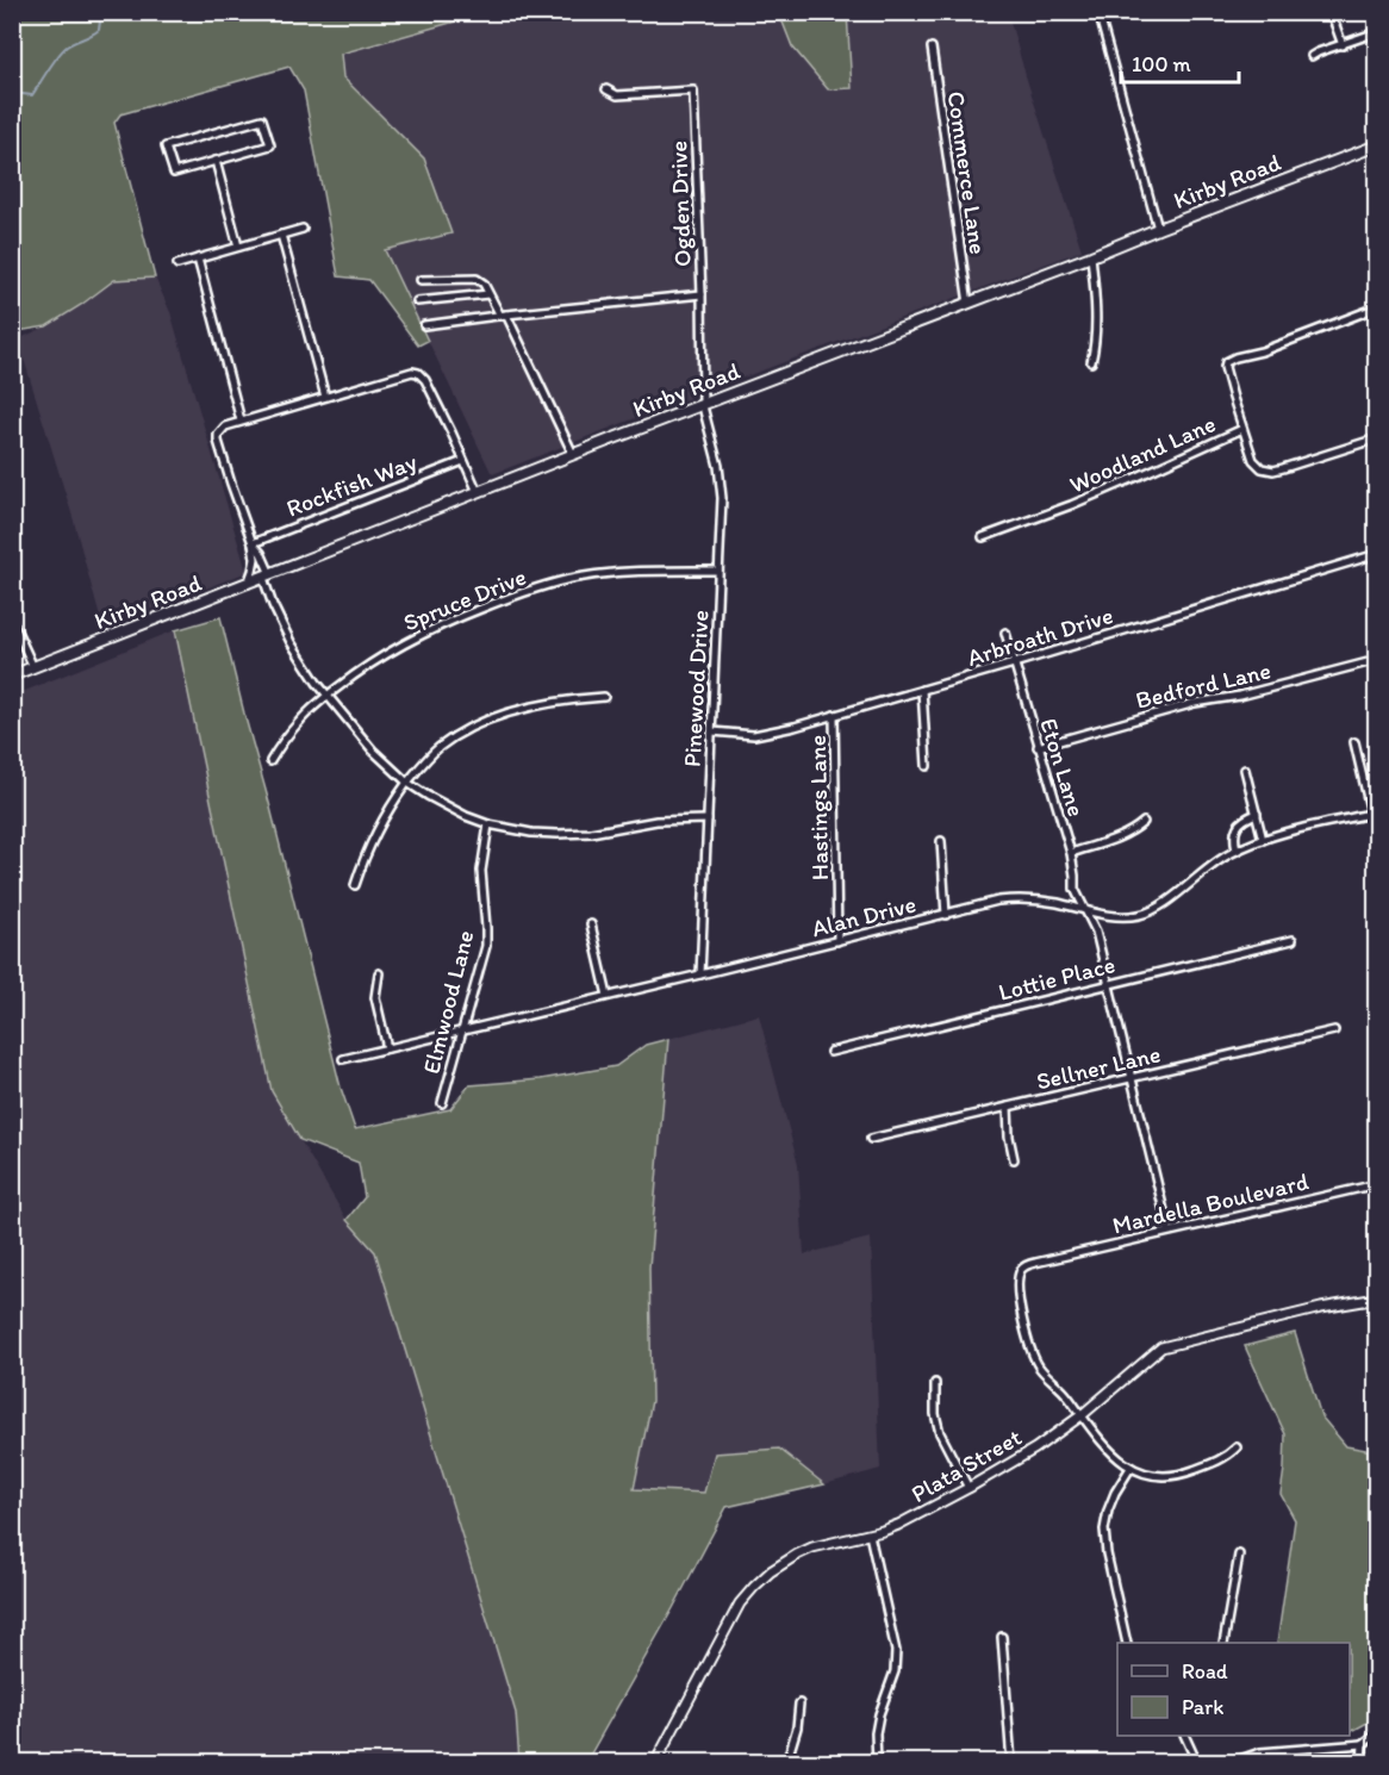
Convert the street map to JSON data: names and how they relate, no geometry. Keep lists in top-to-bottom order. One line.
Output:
{"streets":{"main road":["Kirby Road"],"street":["Commerce Lane","Ogden Drive","Woodland Lane","Rockfish Way","Spruce Drive","Arbroath Drive","Bedford Lane","Pinewood Drive","Eton Lane","Hastings Lane","Alan Drive","Lottie Place","Elmwood Lane","Sellner Lane","Mardella Boulevard","Plata Street"]},"crossings":[["Commerce Lane","Kirby Road"],["Kirby Road","Ogden Drive"],["Kirby Road","Pinewood Drive"],["Ogden Drive","Pinewood Drive"],["Spruce Drive","Pinewood Drive"],["Arbroath Drive","Pinewood Drive"],["Arbroath Drive","Eton Lane"],["Arbroath Drive","Hastings Lane"],["Bedford Lane","Eton Lane"],["Pinewood Drive","Alan Drive"],["Eton Lane","Alan Drive"],["Eton Lane","Lottie Place"],["Eton Lane","Sellner Lane"],["Eton Lane","Mardella Boulevard"],["Hastings Lane","Alan Drive"],["Alan Drive","Elmwood Lane"],["Mardella Boulevard","Plata Street"]],"legend":["Road","Park"],"scale_bar":"100 m"}
